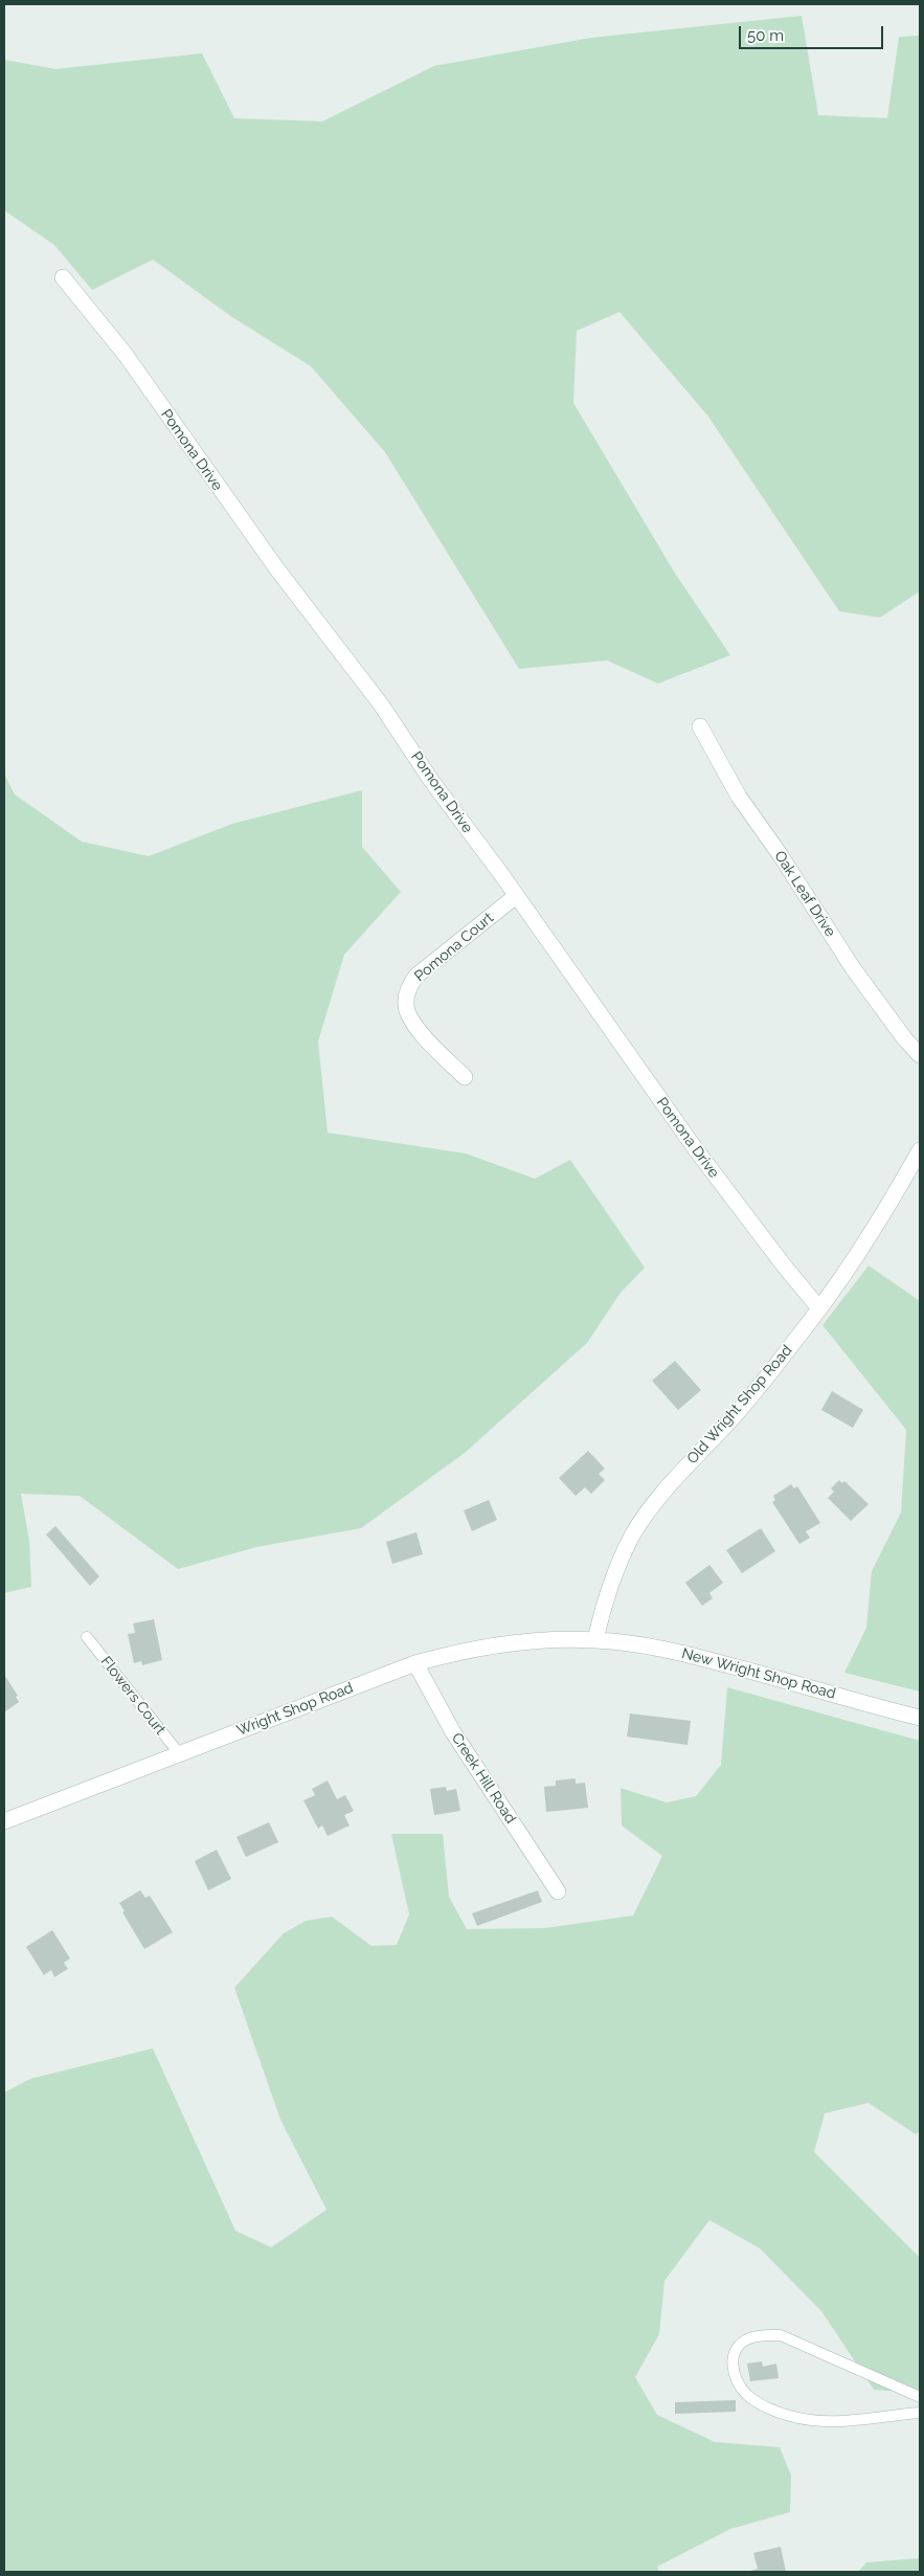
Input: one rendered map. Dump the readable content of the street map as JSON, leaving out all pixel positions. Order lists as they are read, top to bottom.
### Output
{
  "streets": {
    "street": [
      "Pomona Drive",
      "Oak Leaf Drive",
      "Pomona Court",
      "Old Wright Shop Road",
      "New Wright Shop Road",
      "Wright Shop Road",
      "Creek Hill Road"
    ],
    "lane": ["Flowers Court"]
  },
  "crossings": [
    ["Pomona Drive", "Pomona Court"],
    ["Pomona Drive", "Old Wright Shop Road"],
    ["Old Wright Shop Road", "New Wright Shop Road"],
    ["Old Wright Shop Road", "Wright Shop Road"],
    ["New Wright Shop Road", "Wright Shop Road"],
    ["Flowers Court", "Wright Shop Road"],
    ["Wright Shop Road", "Creek Hill Road"]
  ],
  "scale_bar": "50 m"
}
